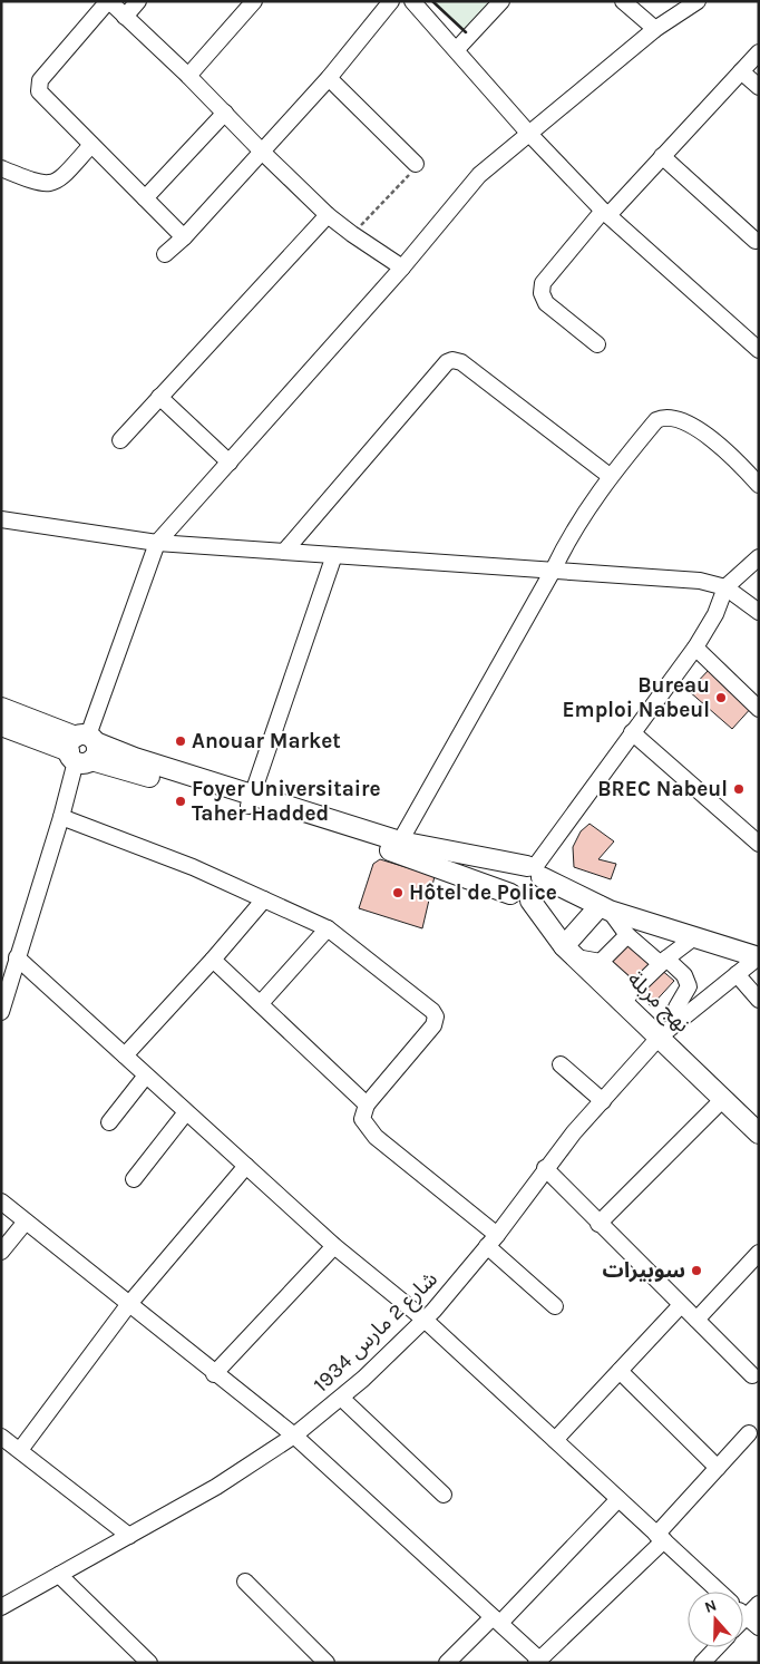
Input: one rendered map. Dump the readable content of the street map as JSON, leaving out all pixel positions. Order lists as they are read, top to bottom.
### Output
{
  "streets": {
    "main road": ["نهج مربلة"],
    "street": ["شارع 2 مارس 1934"]
  },
  "crossings": [
    ["نهج مربلة", "شارع 2 مارس 1934"]
  ],
  "places": [
    "Bureau Emploi Nabeul",
    "Anouar Market",
    "BREC Nabeul",
    "Foyer Universitaire Taher Hadded",
    "Hôtel de Police",
    "سوبيرات"
  ],
  "north": "top"
}
